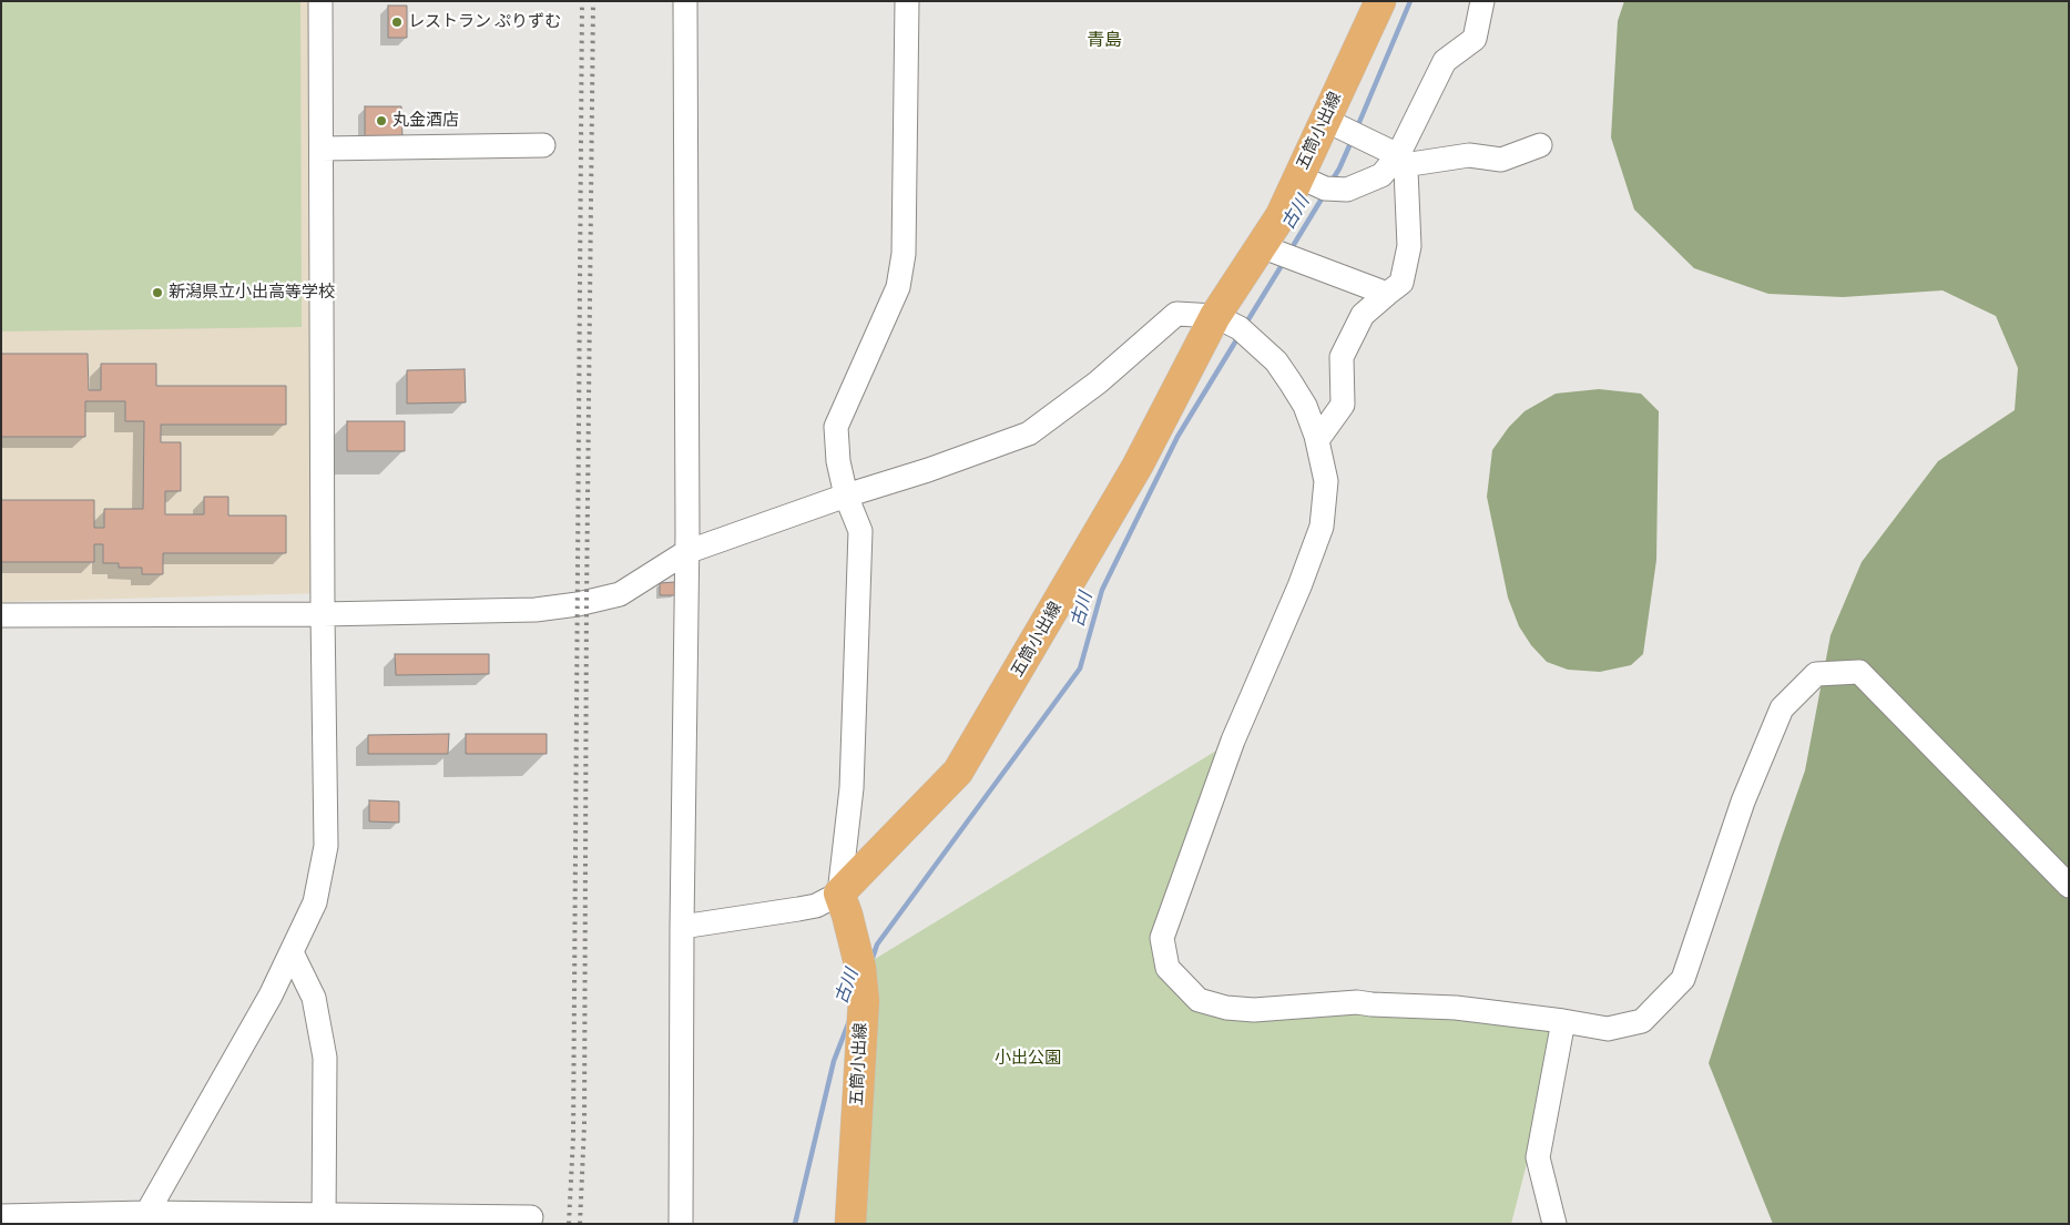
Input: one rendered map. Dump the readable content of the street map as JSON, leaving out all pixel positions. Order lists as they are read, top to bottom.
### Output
{
  "streets": {
    "main road": ["五筒小出線"]
  },
  "districts": ["青島"],
  "water": ["古川"],
  "parks": ["小出公園"],
  "places": ["レストラン ぷりずむ", "丸金酒店", "新潟県立小出高等学校"]
}
